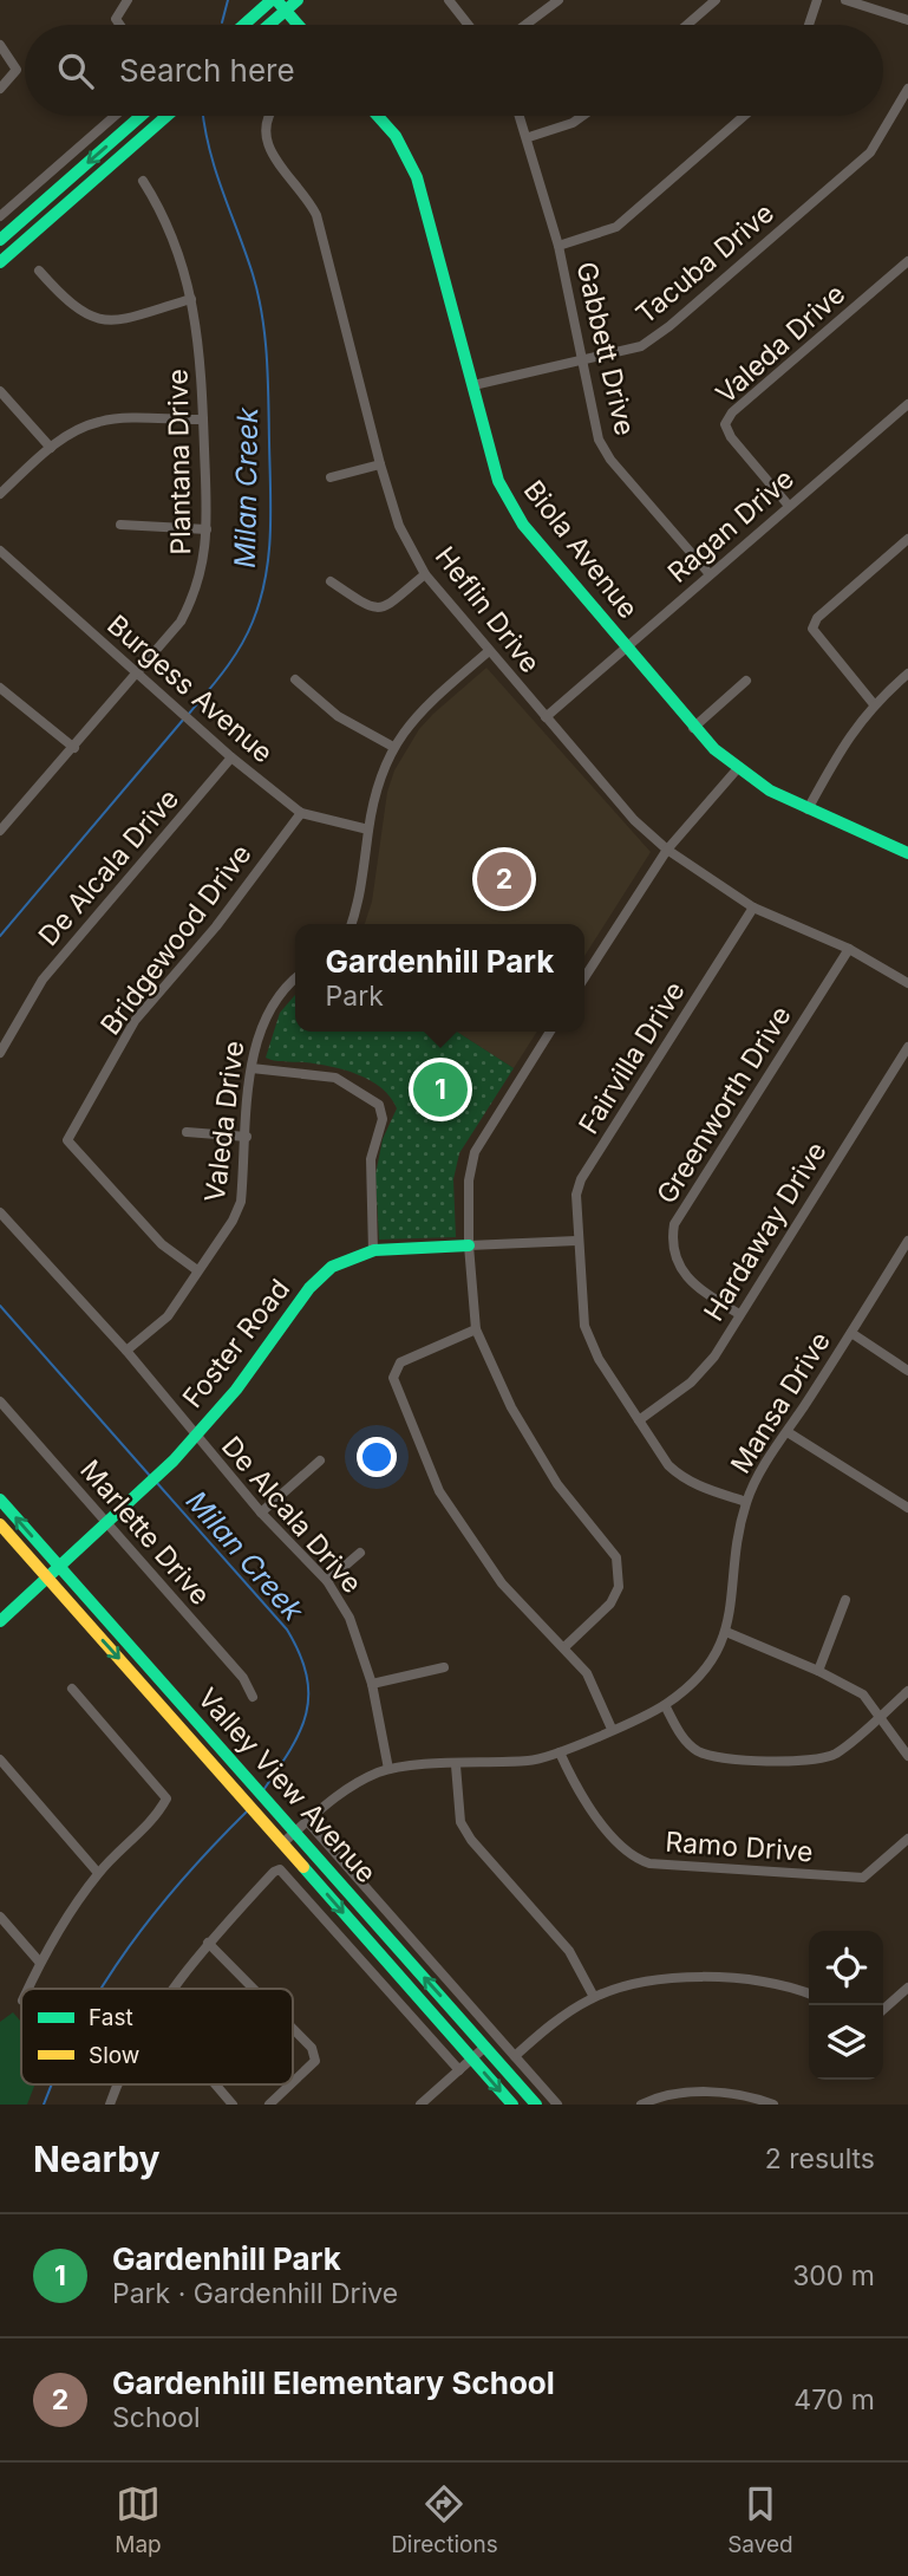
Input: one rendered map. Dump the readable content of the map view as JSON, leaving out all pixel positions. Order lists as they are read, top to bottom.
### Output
{
  "streets": {
    "main road": ["Biola Avenue", "Foster Road", "Valley View Avenue"],
    "street": [
      "Tacuba Drive",
      "Valeda Drive",
      "Gabbett Drive",
      "Plantana Drive",
      "Ragan Drive",
      "Heflin Drive",
      "Burgess Avenue",
      "De Alcala Drive",
      "Bridgewood Drive",
      "Fairvilla Drive",
      "Greenworth Drive",
      "Hardaway Drive",
      "Mansa Drive",
      "Marlette Drive",
      "Ramo Drive"
    ]
  },
  "crossings": [
    ["Tacuba Drive", "Gabbett Drive"],
    ["Tacuba Drive", "Biola Avenue"],
    ["Valeda Drive", "Ragan Drive"],
    ["Valeda Drive", "De Alcala Drive"],
    ["Valeda Drive", "Bridgewood Drive"],
    ["Gabbett Drive", "Ragan Drive"],
    ["Plantana Drive", "Burgess Avenue"],
    ["Ragan Drive", "Biola Avenue"],
    ["Ragan Drive", "Heflin Drive"],
    ["Heflin Drive", "Fairvilla Drive"],
    ["Heflin Drive", "Greenworth Drive"],
    ["Burgess Avenue", "De Alcala Drive"],
    ["Burgess Avenue", "Bridgewood Drive"],
    ["De Alcala Drive", "Foster Road"],
    ["De Alcala Drive", "Mansa Drive"],
    ["Fairvilla Drive", "Hardaway Drive"],
    ["Fairvilla Drive", "Foster Road"],
    ["Fairvilla Drive", "Mansa Drive"],
    ["Greenworth Drive", "Hardaway Drive"],
    ["Foster Road", "Marlette Drive"],
    ["Foster Road", "Valley View Avenue"],
    ["Mansa Drive", "Valley View Avenue"],
    ["Mansa Drive", "Ramo Drive"]
  ],
  "water": ["Milan Creek"],
  "legend": ["Fast", "Slow"],
  "page": {
    "search": "Search here",
    "pins": ["2", "1"],
    "popup": ["Gardenhill Park", "Park"],
    "heading": ["Nearby", "2 results"],
    "list": [
      {
        "mark": "1",
        "name": "Gardenhill Park",
        "note": "Park · Gardenhill Drive",
        "value": "300 m"
      },
      {
        "mark": "2",
        "name": "Gardenhill Elementary School",
        "note": "School",
        "value": "470 m"
      }
    ],
    "nav": ["Map", "Directions", "Saved"]
  }
}
